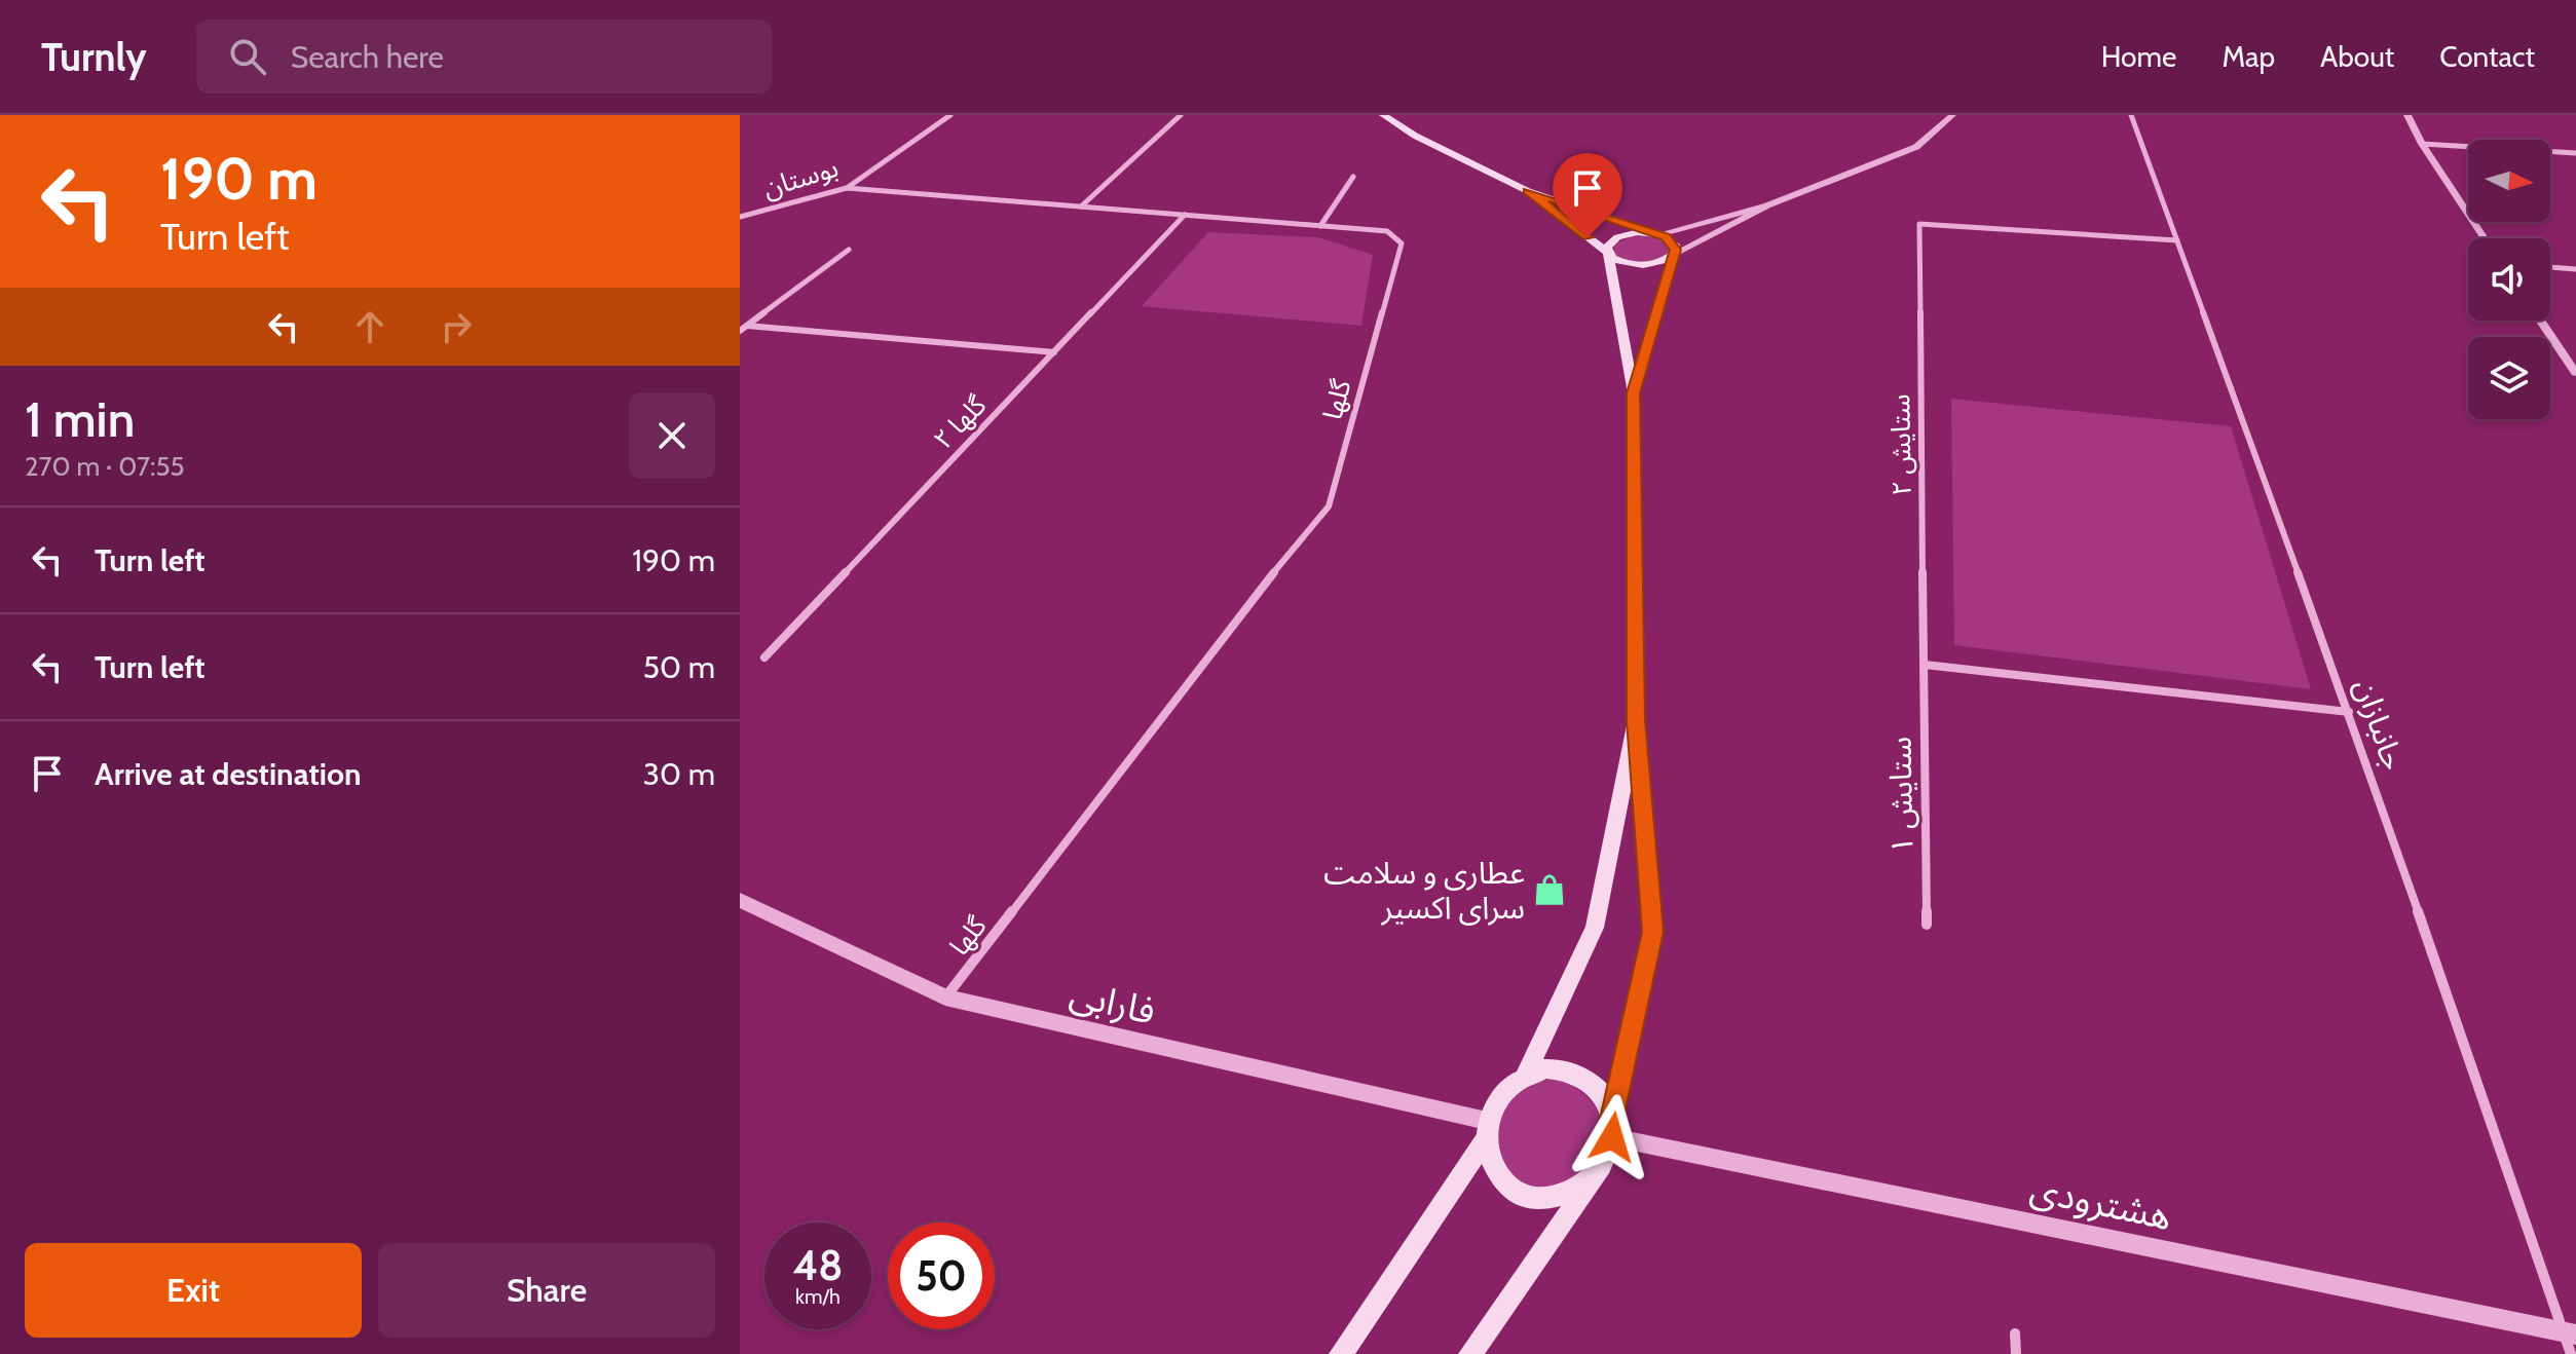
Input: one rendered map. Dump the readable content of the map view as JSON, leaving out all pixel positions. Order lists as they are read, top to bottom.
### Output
{
  "streets": {
    "street": [
      "بوستان",
      "گلها",
      "گلها ۲",
      "ستایش ۲",
      "جانبازان",
      "ستایش ۱",
      "فارابی",
      "هشترودی"
    ]
  },
  "crossings": [
    ["بوستان", "گلها"],
    ["گلها", "گلها ۲"],
    ["گلها", "فارابی"],
    ["ستایش ۲", "جانبازان"],
    ["ستایش ۲", "ستایش ۱"],
    ["جانبازان", "هشترودی"],
    ["فارابی", "هشترودی"]
  ],
  "places": {
    "shop": ["عطاری و سلامت سرای اکسیر"]
  },
  "north": "right",
  "page": {
    "header": "Turnly",
    "search": "Search here",
    "nav": [
      "Home",
      "Map",
      "About",
      "Contact"
    ],
    "turn": ["190 m", "Turn left"],
    "heading": ["1 min", "270 m · 07:55"],
    "list": [
      {
        "name": "Turn left",
        "value": "190 m"
      },
      {
        "name": "Turn left",
        "value": "50 m"
      },
      {
        "name": "Arrive at destination",
        "value": "30 m"
      }
    ],
    "speed": "48 km/h",
    "limit": "50",
    "buttons": ["Exit", "Share"]
  }
}
